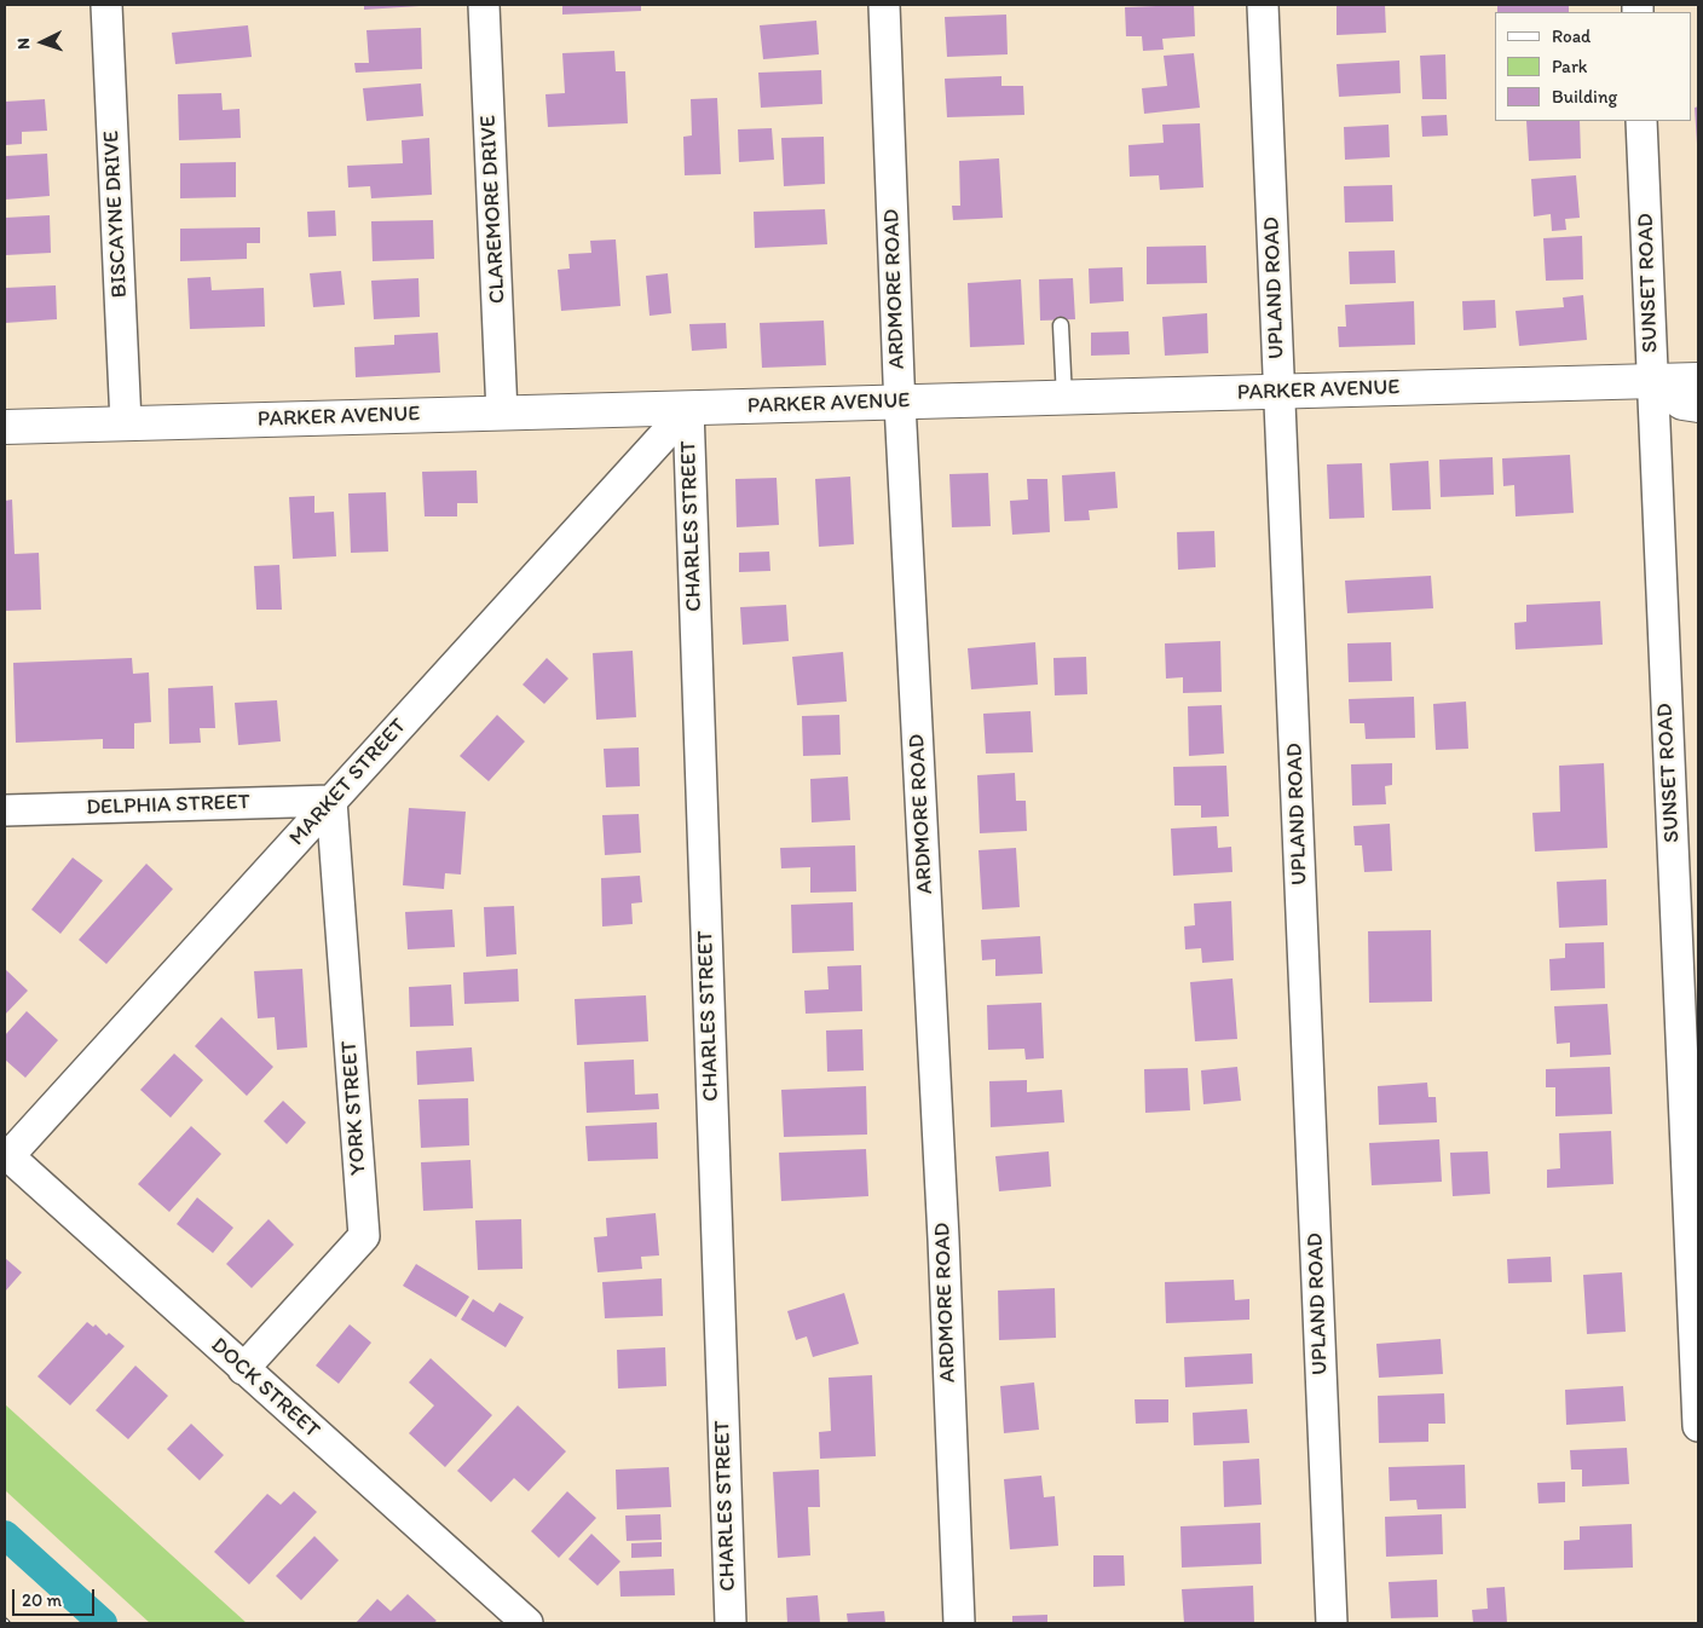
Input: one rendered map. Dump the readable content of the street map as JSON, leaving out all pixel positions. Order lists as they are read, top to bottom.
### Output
{
  "streets": {
    "street": [
      "CLAREMORE DRIVE",
      "BISCAYNE DRIVE",
      "SUNSET ROAD",
      "UPLAND ROAD",
      "ARDMORE ROAD",
      "PARKER AVENUE",
      "CHARLES STREET",
      "MARKET STREET",
      "DELPHIA STREET",
      "YORK STREET",
      "DOCK STREET"
    ]
  },
  "crossings": [
    ["CLAREMORE DRIVE", "PARKER AVENUE"],
    ["BISCAYNE DRIVE", "PARKER AVENUE"],
    ["SUNSET ROAD", "PARKER AVENUE"],
    ["UPLAND ROAD", "PARKER AVENUE"],
    ["ARDMORE ROAD", "PARKER AVENUE"],
    ["PARKER AVENUE", "CHARLES STREET"],
    ["PARKER AVENUE", "MARKET STREET"],
    ["CHARLES STREET", "MARKET STREET"],
    ["MARKET STREET", "DELPHIA STREET"],
    ["MARKET STREET", "YORK STREET"],
    ["MARKET STREET", "DOCK STREET"],
    ["DELPHIA STREET", "YORK STREET"],
    ["YORK STREET", "DOCK STREET"]
  ],
  "legend": ["Road", "Park", "Building"],
  "scale_bar": "20 m",
  "north": "left"
}
